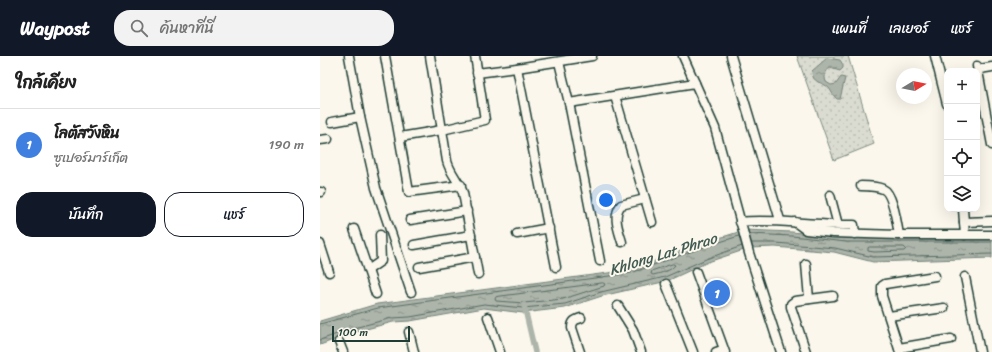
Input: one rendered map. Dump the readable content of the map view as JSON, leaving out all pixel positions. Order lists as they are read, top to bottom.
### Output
{
  "water": ["Khlong Lat Phrao"],
  "scale_bar": "100 m",
  "north": "right",
  "page": {
    "header": "Waypost",
    "search": "ค้นหาที่นี่",
    "nav": ["แผนที่", "เลเยอร์", "แชร์"],
    "heading": "ใกล้เคียง",
    "map_buttons": ["+", "−"],
    "list": [
      {
        "mark": "1",
        "name": "โลตัสวังหิน",
        "note": "ซูเปอร์มาร์เก็ต",
        "value": "190 m"
      }
    ],
    "buttons": ["บันทึก", "แชร์"],
    "pins": "1",
    "scale": "100 m"
  }
}
